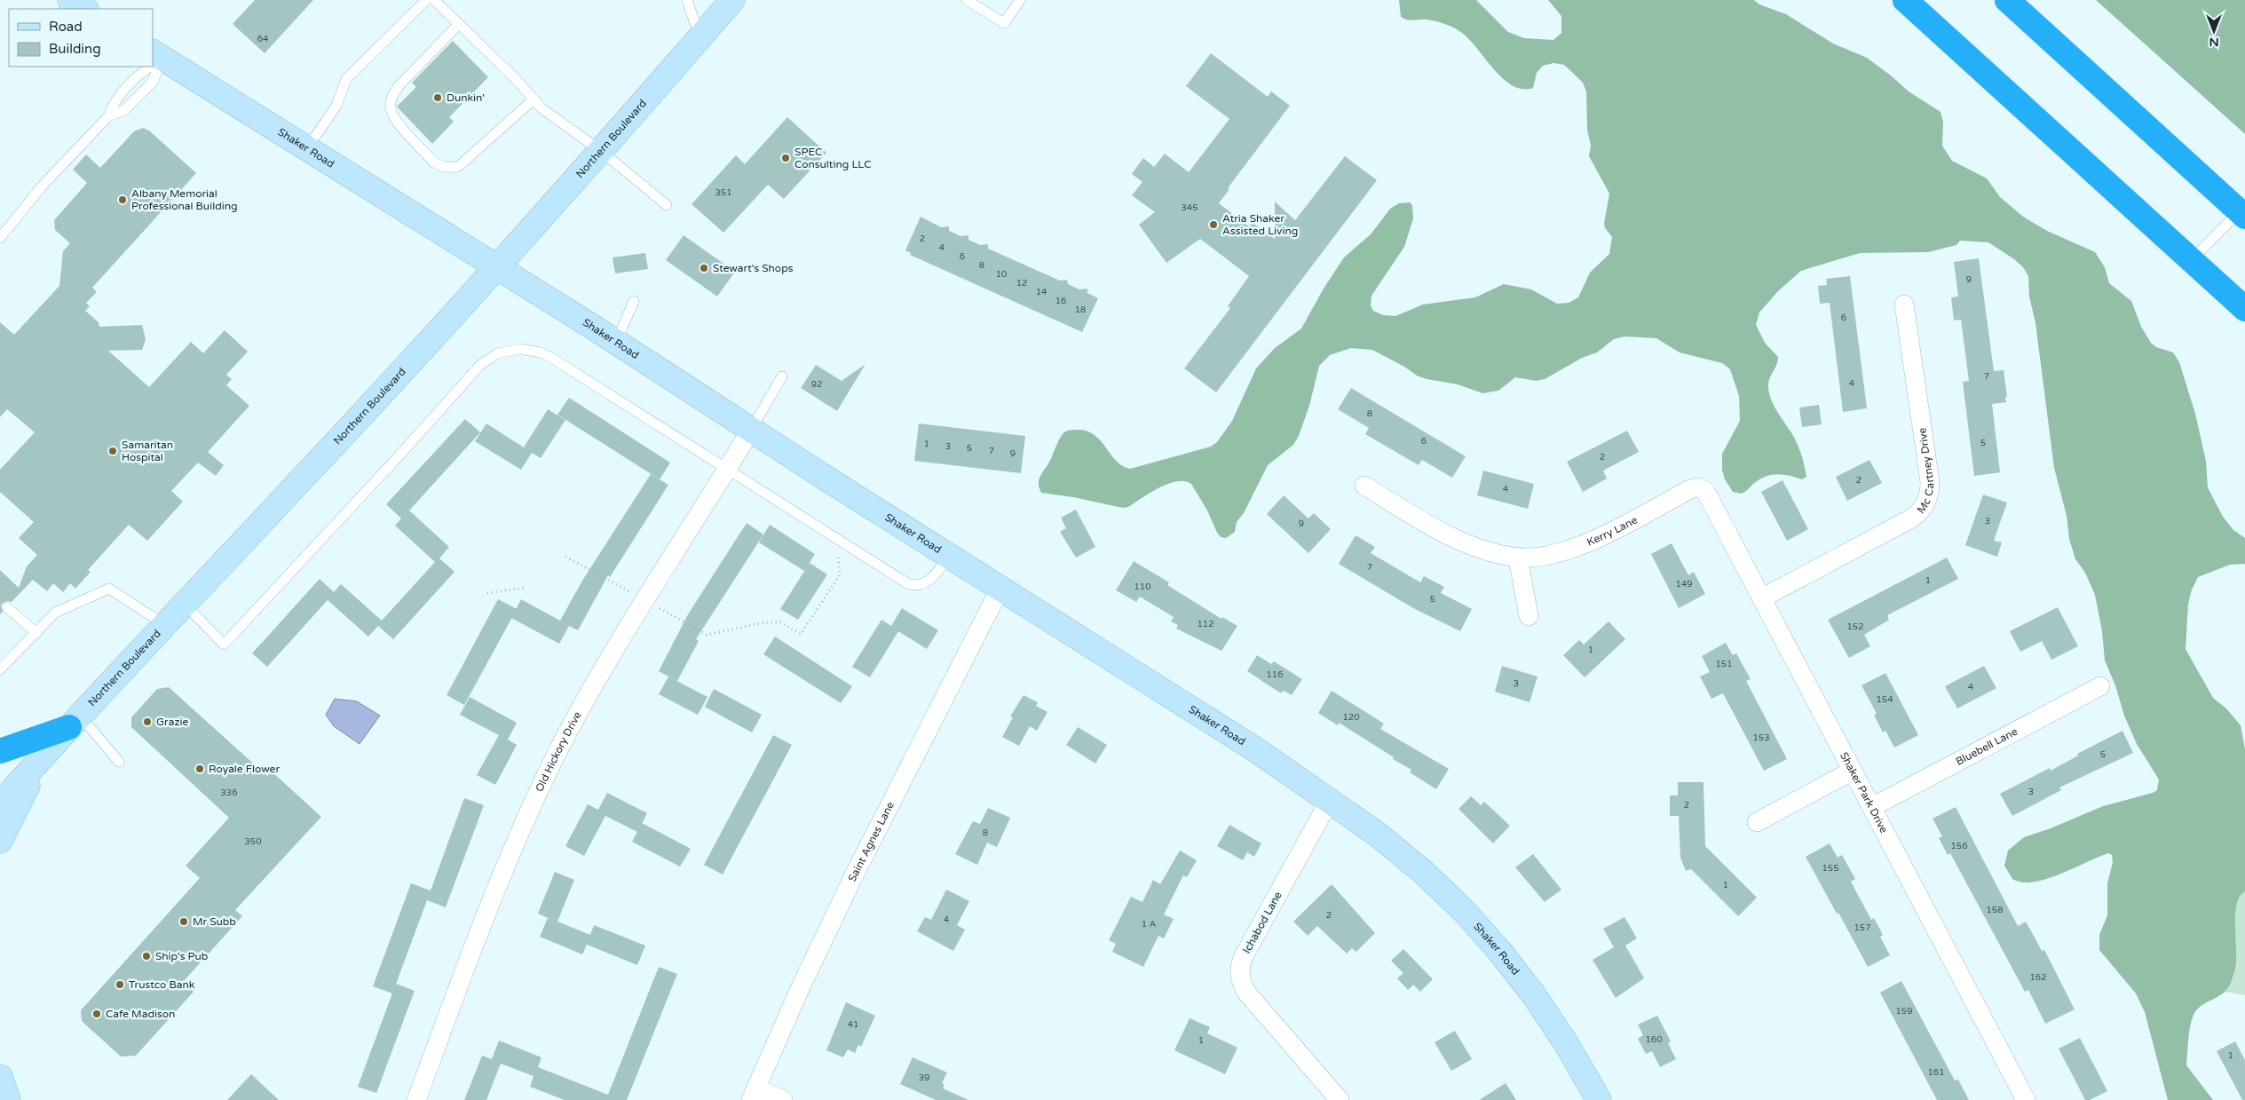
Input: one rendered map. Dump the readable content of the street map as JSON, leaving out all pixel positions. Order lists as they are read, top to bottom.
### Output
{
  "streets": {
    "main road": ["Northern Boulevard", "Shaker Road"],
    "street": [
      "Mc Cartney Drive",
      "Kerry Lane",
      "Bluebell Lane",
      "Old Hickory Drive",
      "Shaker Park Drive",
      "Saint Agnes Lane",
      "Ichabod Lane"
    ]
  },
  "crossings": [
    ["Northern Boulevard", "Shaker Road"],
    ["Shaker Road", "Old Hickory Drive"],
    ["Shaker Road", "Saint Agnes Lane"],
    ["Shaker Road", "Ichabod Lane"],
    ["Mc Cartney Drive", "Shaker Park Drive"],
    ["Kerry Lane", "Shaker Park Drive"],
    ["Bluebell Lane", "Shaker Park Drive"]
  ],
  "places": [
    "Dunkin'",
    "SPEC Consulting LLC",
    "Albany Memorial Professional Building",
    "Atria Shaker Assisted Living",
    "Stewart's Shops",
    "Samaritan Hospital",
    "Grazie",
    "Royale Flower",
    "Mr Subb",
    "Ship's Pub",
    "Trustco Bank",
    "Cafe Madison"
  ],
  "house_numbers": [
    "64",
    "351",
    "345",
    "2",
    "4",
    "6",
    "8",
    "10",
    "9",
    "12",
    "14",
    "16",
    "18",
    "6",
    "7",
    "4",
    "92",
    "8",
    "6",
    "5",
    "1",
    "3",
    "5",
    "7",
    "9",
    "2",
    "2",
    "4",
    "3",
    "9",
    "7",
    "1",
    "149",
    "110",
    "5",
    "112",
    "152",
    "1",
    "151",
    "116",
    "3",
    "4",
    "154",
    "120",
    "153",
    "5",
    "3",
    "336",
    "2",
    "8",
    "350",
    "156",
    "155",
    "1",
    "158",
    "2",
    "4",
    "1 A",
    "157",
    "162",
    "159",
    "41",
    "160",
    "1",
    "1",
    "161",
    "39"
  ],
  "legend": ["Road", "Building"],
  "north": "bottom"
}
